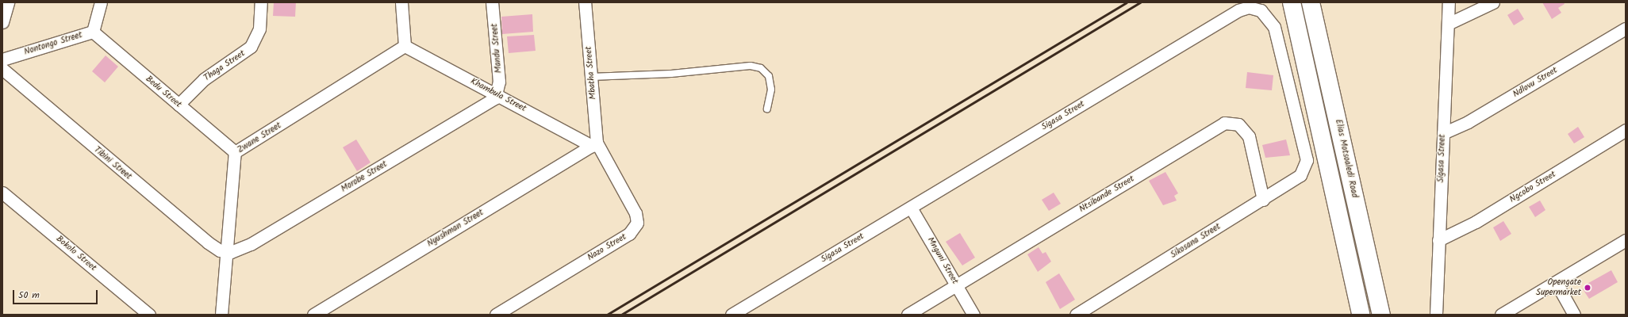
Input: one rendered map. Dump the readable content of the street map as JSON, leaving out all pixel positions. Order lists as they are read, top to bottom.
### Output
{
  "streets": {
    "main road": ["Elias Motsoaledi Road"],
    "street": [
      "Nontongo Street",
      "Mandu Street",
      "Thaga Street",
      "Mbatha Street",
      "Ndlovu Street",
      "Bedu Street",
      "Khambula Street",
      "Sigasa Street",
      "Zwane Street",
      "Tibini Street",
      "Morobe Street",
      "Ngcobo Street",
      "Ntsibande Street",
      "Nyushman Street",
      "Sikosana Street",
      "Nazo Street",
      "Bokolo Street",
      "Mnguni Street"
    ]
  },
  "crossings": [
    ["Nontongo Street", "Bedu Street"],
    ["Mandu Street", "Khambula Street"],
    ["Mandu Street", "Morobe Street"],
    ["Thaga Street", "Bedu Street"],
    ["Mbatha Street", "Khambula Street"],
    ["Mbatha Street", "Nyushman Street"],
    ["Mbatha Street", "Nazo Street"],
    ["Ndlovu Street", "Sigasa Street"],
    ["Bedu Street", "Zwane Street"],
    ["Khambula Street", "Zwane Street"],
    ["Khambula Street", "Morobe Street"],
    ["Khambula Street", "Nyushman Street"],
    ["Khambula Street", "Nazo Street"],
    ["Sigasa Street", "Ngcobo Street"],
    ["Sigasa Street", "Sikosana Street"],
    ["Sigasa Street", "Mnguni Street"],
    ["Zwane Street", "Tibini Street"],
    ["Zwane Street", "Morobe Street"],
    ["Tibini Street", "Morobe Street"],
    ["Ntsibande Street", "Sikosana Street"],
    ["Ntsibande Street", "Mnguni Street"],
    ["Nyushman Street", "Nazo Street"]
  ],
  "places": ["Opengate Supermarket"],
  "scale_bar": "50 m"
}
